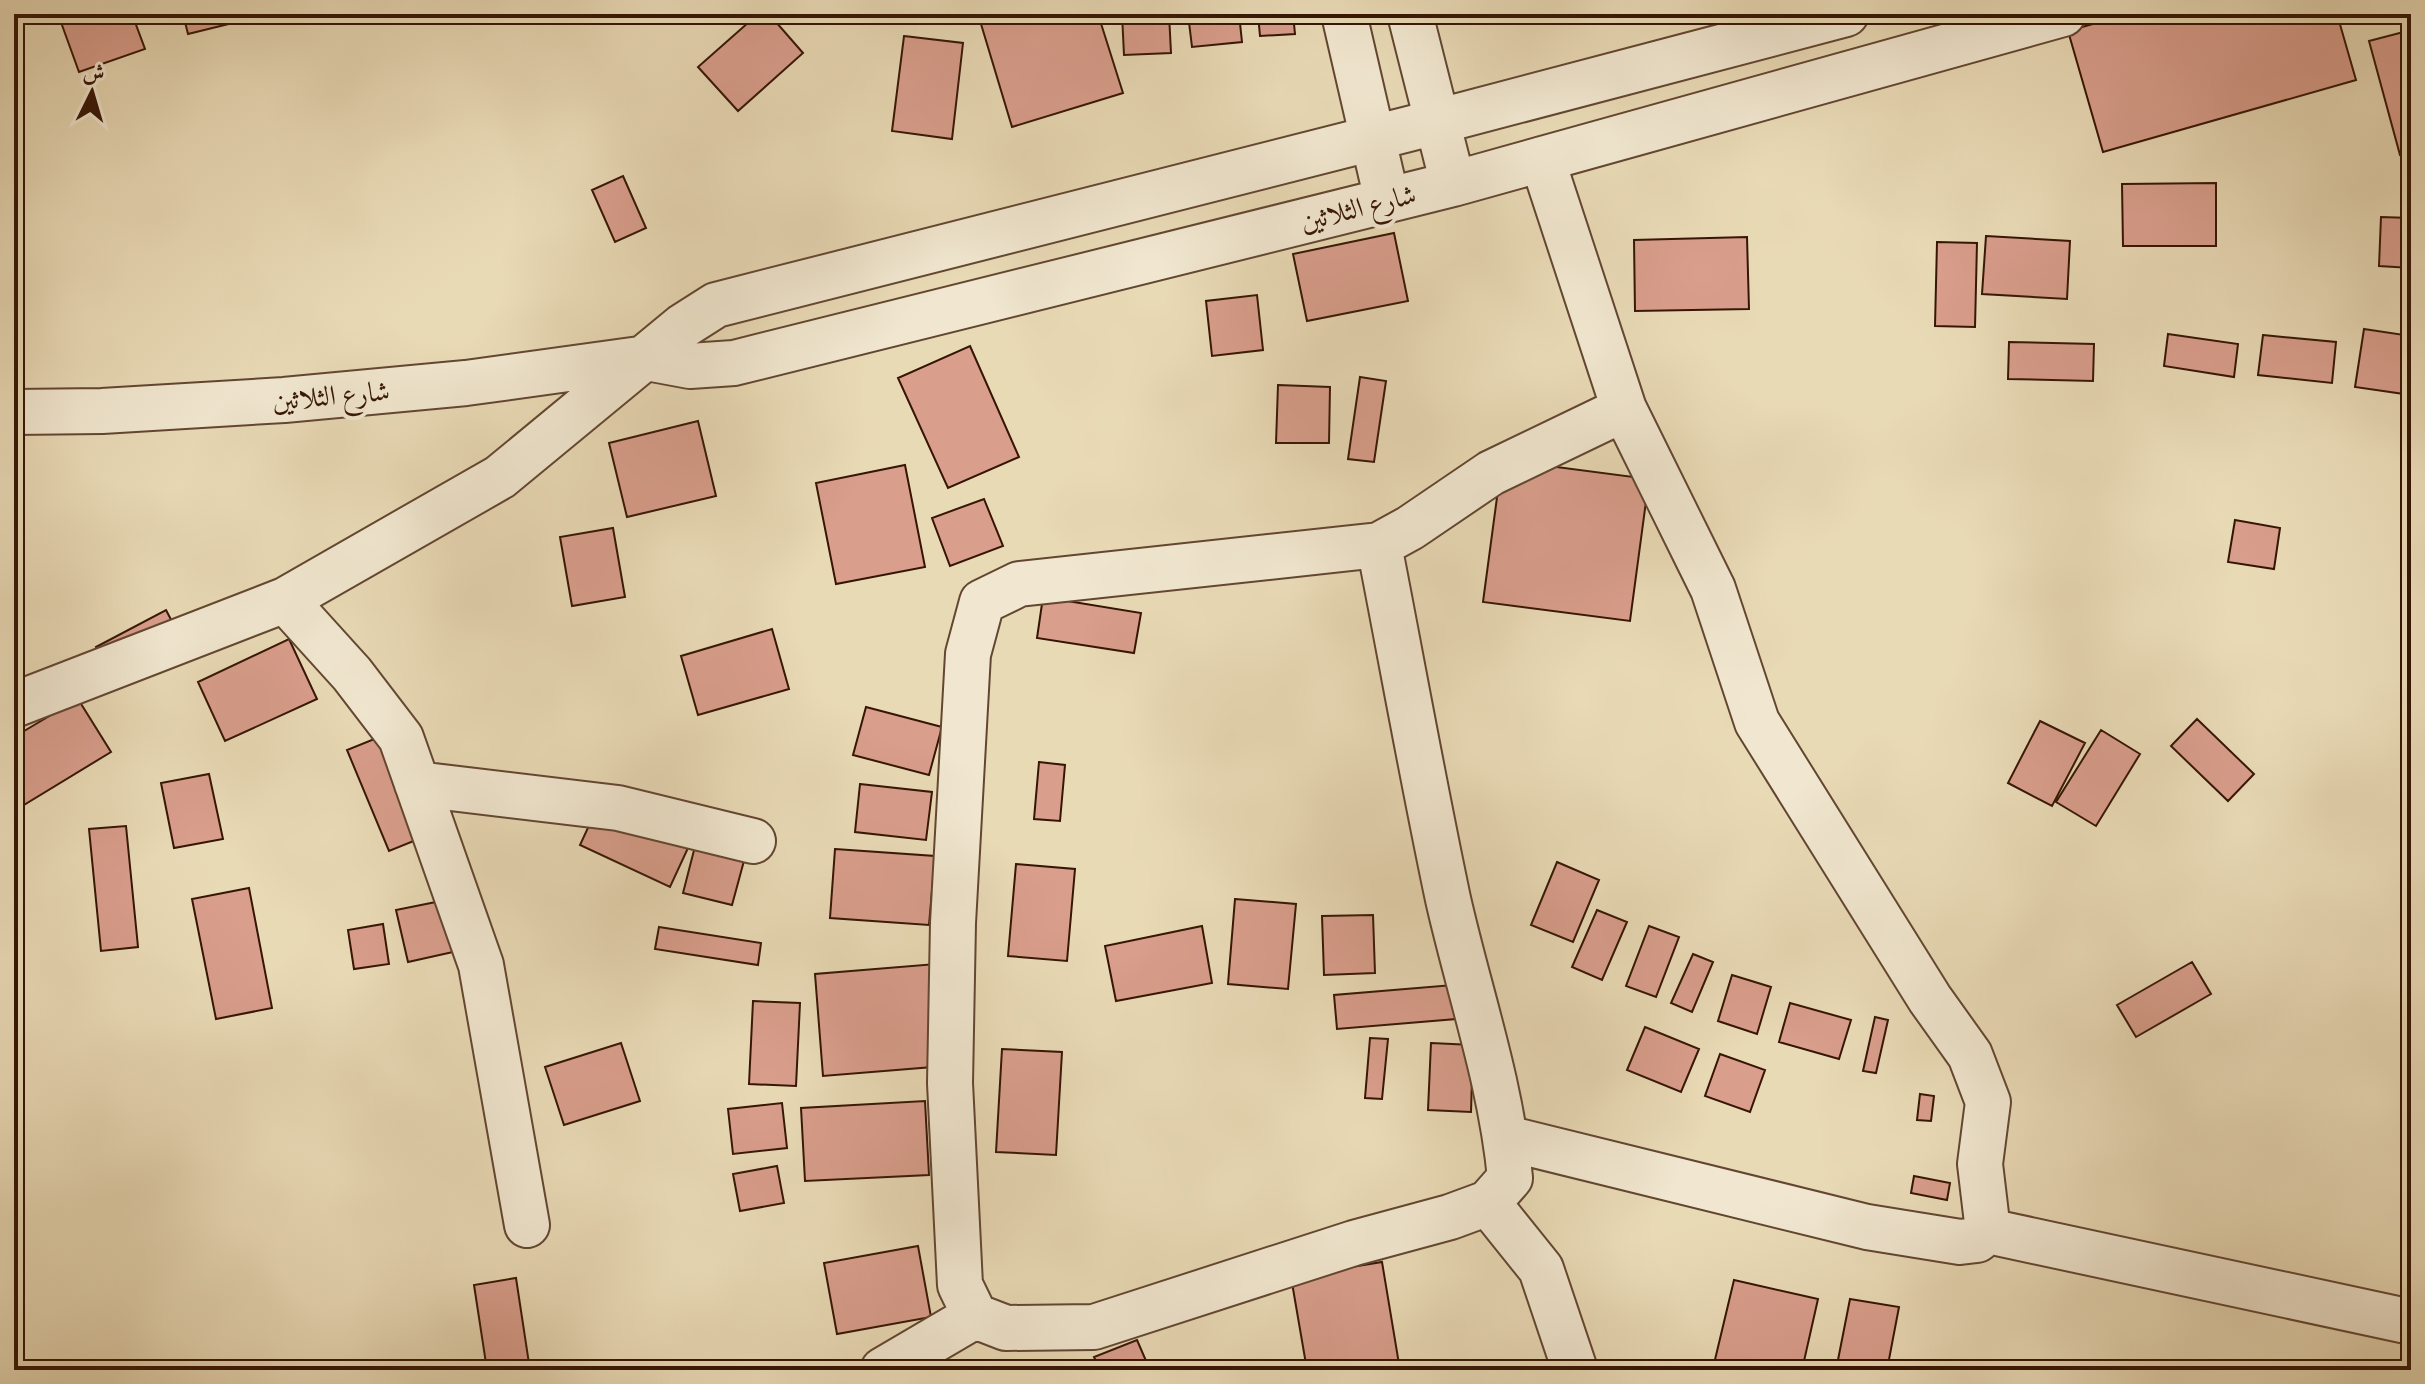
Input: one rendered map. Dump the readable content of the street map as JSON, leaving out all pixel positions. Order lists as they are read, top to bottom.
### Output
{
  "streets": {
    "street": ["شارع الثلاثين"]
  },
  "north": "top"
}
